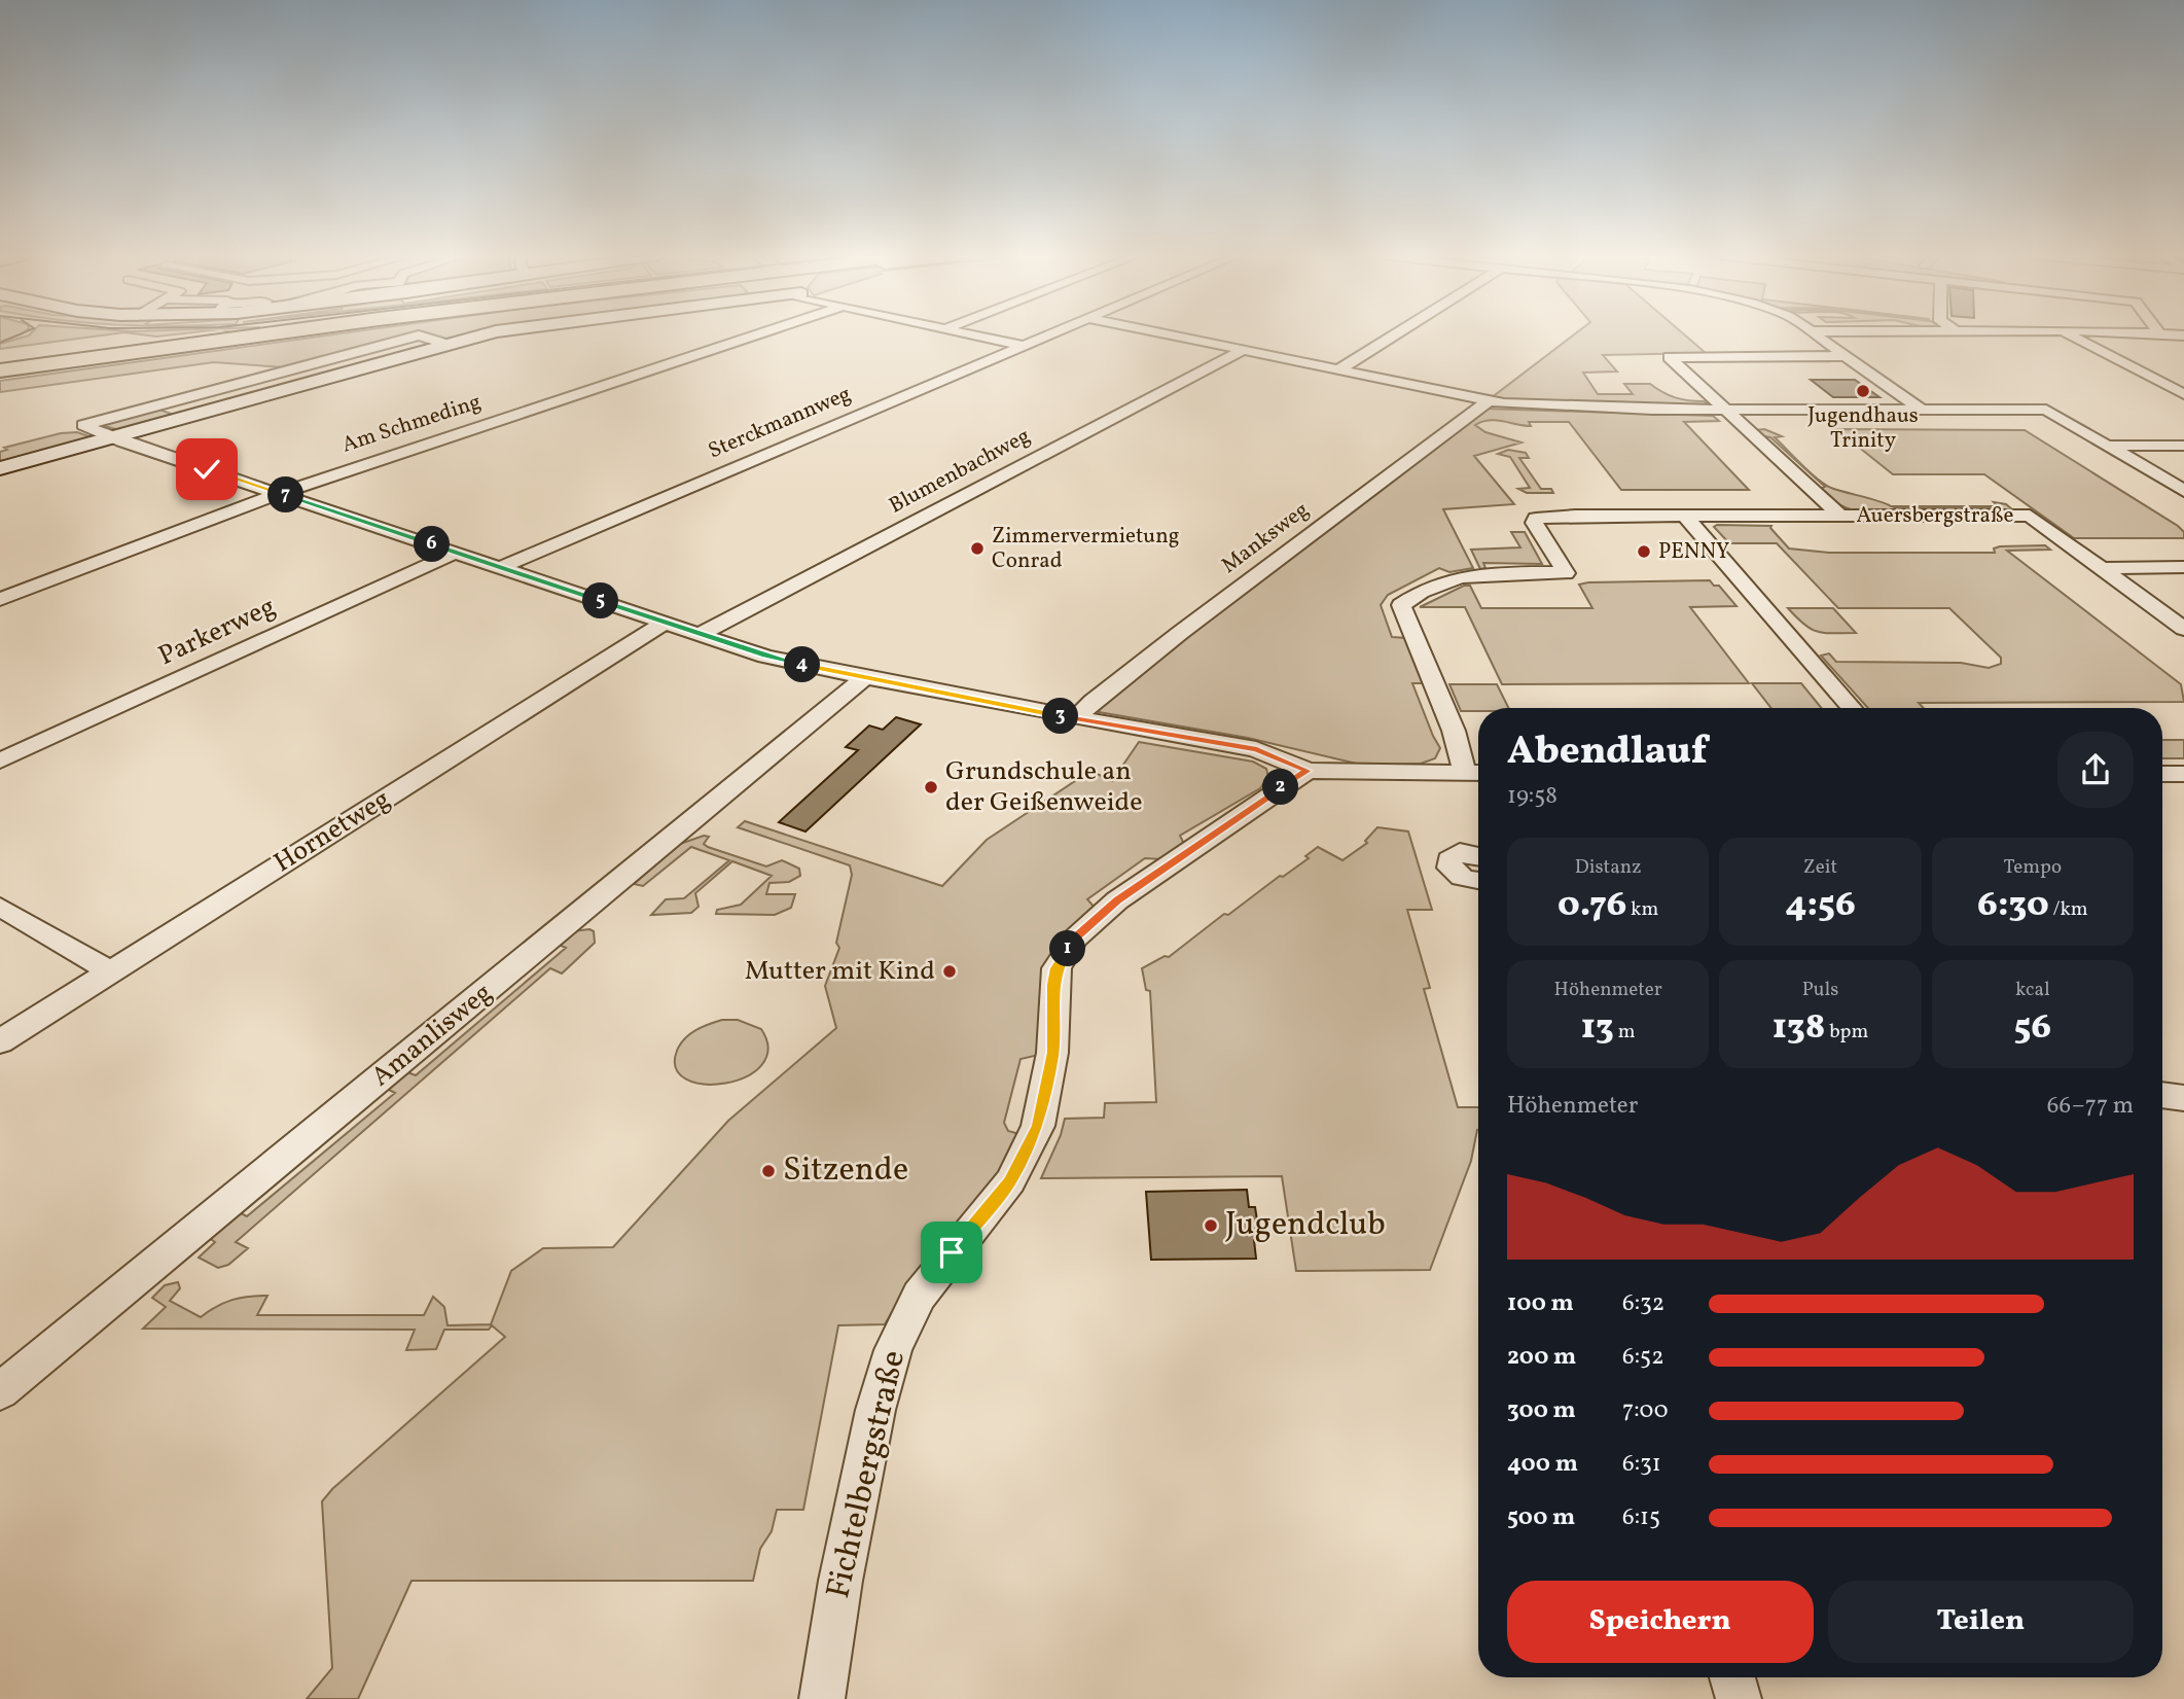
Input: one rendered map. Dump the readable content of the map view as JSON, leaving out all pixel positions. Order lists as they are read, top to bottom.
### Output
{
  "streets": {
    "street": [
      "Sterckmannweg",
      "Am Schmeding",
      "Blumenbachweg",
      "Auersbergstraße",
      "Manksweg",
      "Parkerweg",
      "Hornetweg",
      "Amanlisweg",
      "Fichtelbergstraße"
    ]
  },
  "places": [
    "Jugendhaus Trinity",
    "Zimmervermietung Conrad",
    "PENNY",
    "Grundschule an der Geißenweide",
    "Mutter mit Kind",
    "Sitzende",
    "Jugendclub"
  ],
  "page": {
    "pins": [
      "7",
      "6",
      "5",
      "4",
      "3",
      "2",
      "1"
    ],
    "heading": ["Abendlauf", "19:58"],
    "stats": [
      ["Distanz", "0.76 km"],
      ["Zeit", "4:56"],
      ["Tempo", "6:30 /km"],
      ["Höhenmeter", "13 m"],
      ["Puls", "138 bpm"],
      ["kcal", "56"]
    ],
    "chart": ["Höhenmeter", "66–77 m"],
    "list": [
      {
        "name": "100 m",
        "note": "6:32"
      },
      {
        "name": "200 m",
        "note": "6:52"
      },
      {
        "name": "300 m",
        "note": "7:00"
      },
      {
        "name": "400 m",
        "note": "6:31"
      },
      {
        "name": "500 m",
        "note": "6:15"
      }
    ],
    "buttons": ["Speichern", "Teilen"]
  }
}
